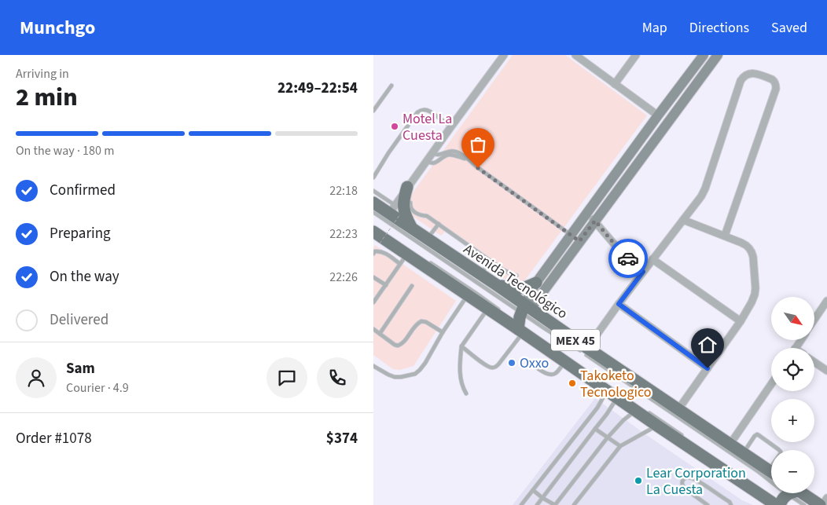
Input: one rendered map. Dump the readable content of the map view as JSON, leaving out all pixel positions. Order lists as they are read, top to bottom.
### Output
{
  "streets": {
    "main road": ["Avenida Tecnológico", "MEX 45"]
  },
  "places": [
    "Motel La Cuesta",
    "Oxxo",
    "Takoketo Tecnologico",
    "Lear Corporation La Cuesta"
  ],
  "north": "bottom right",
  "page": {
    "header": "Munchgo",
    "nav": ["Map", "Directions", "Saved"],
    "heading": ["2 min", "Arriving in", "22:49–22:54"],
    "panel": [
      "Sam",
      "Courier · 4.9",
      "Order #1078",
      "$374"
    ],
    "bar": "On the way · 180 m",
    "list": [
      ["Confirmed", "22:18"],
      ["Preparing", "22:23"],
      ["On the way", "22:26"],
      "Delivered"
    ],
    "map_buttons": ["+", "−"]
  }
}
